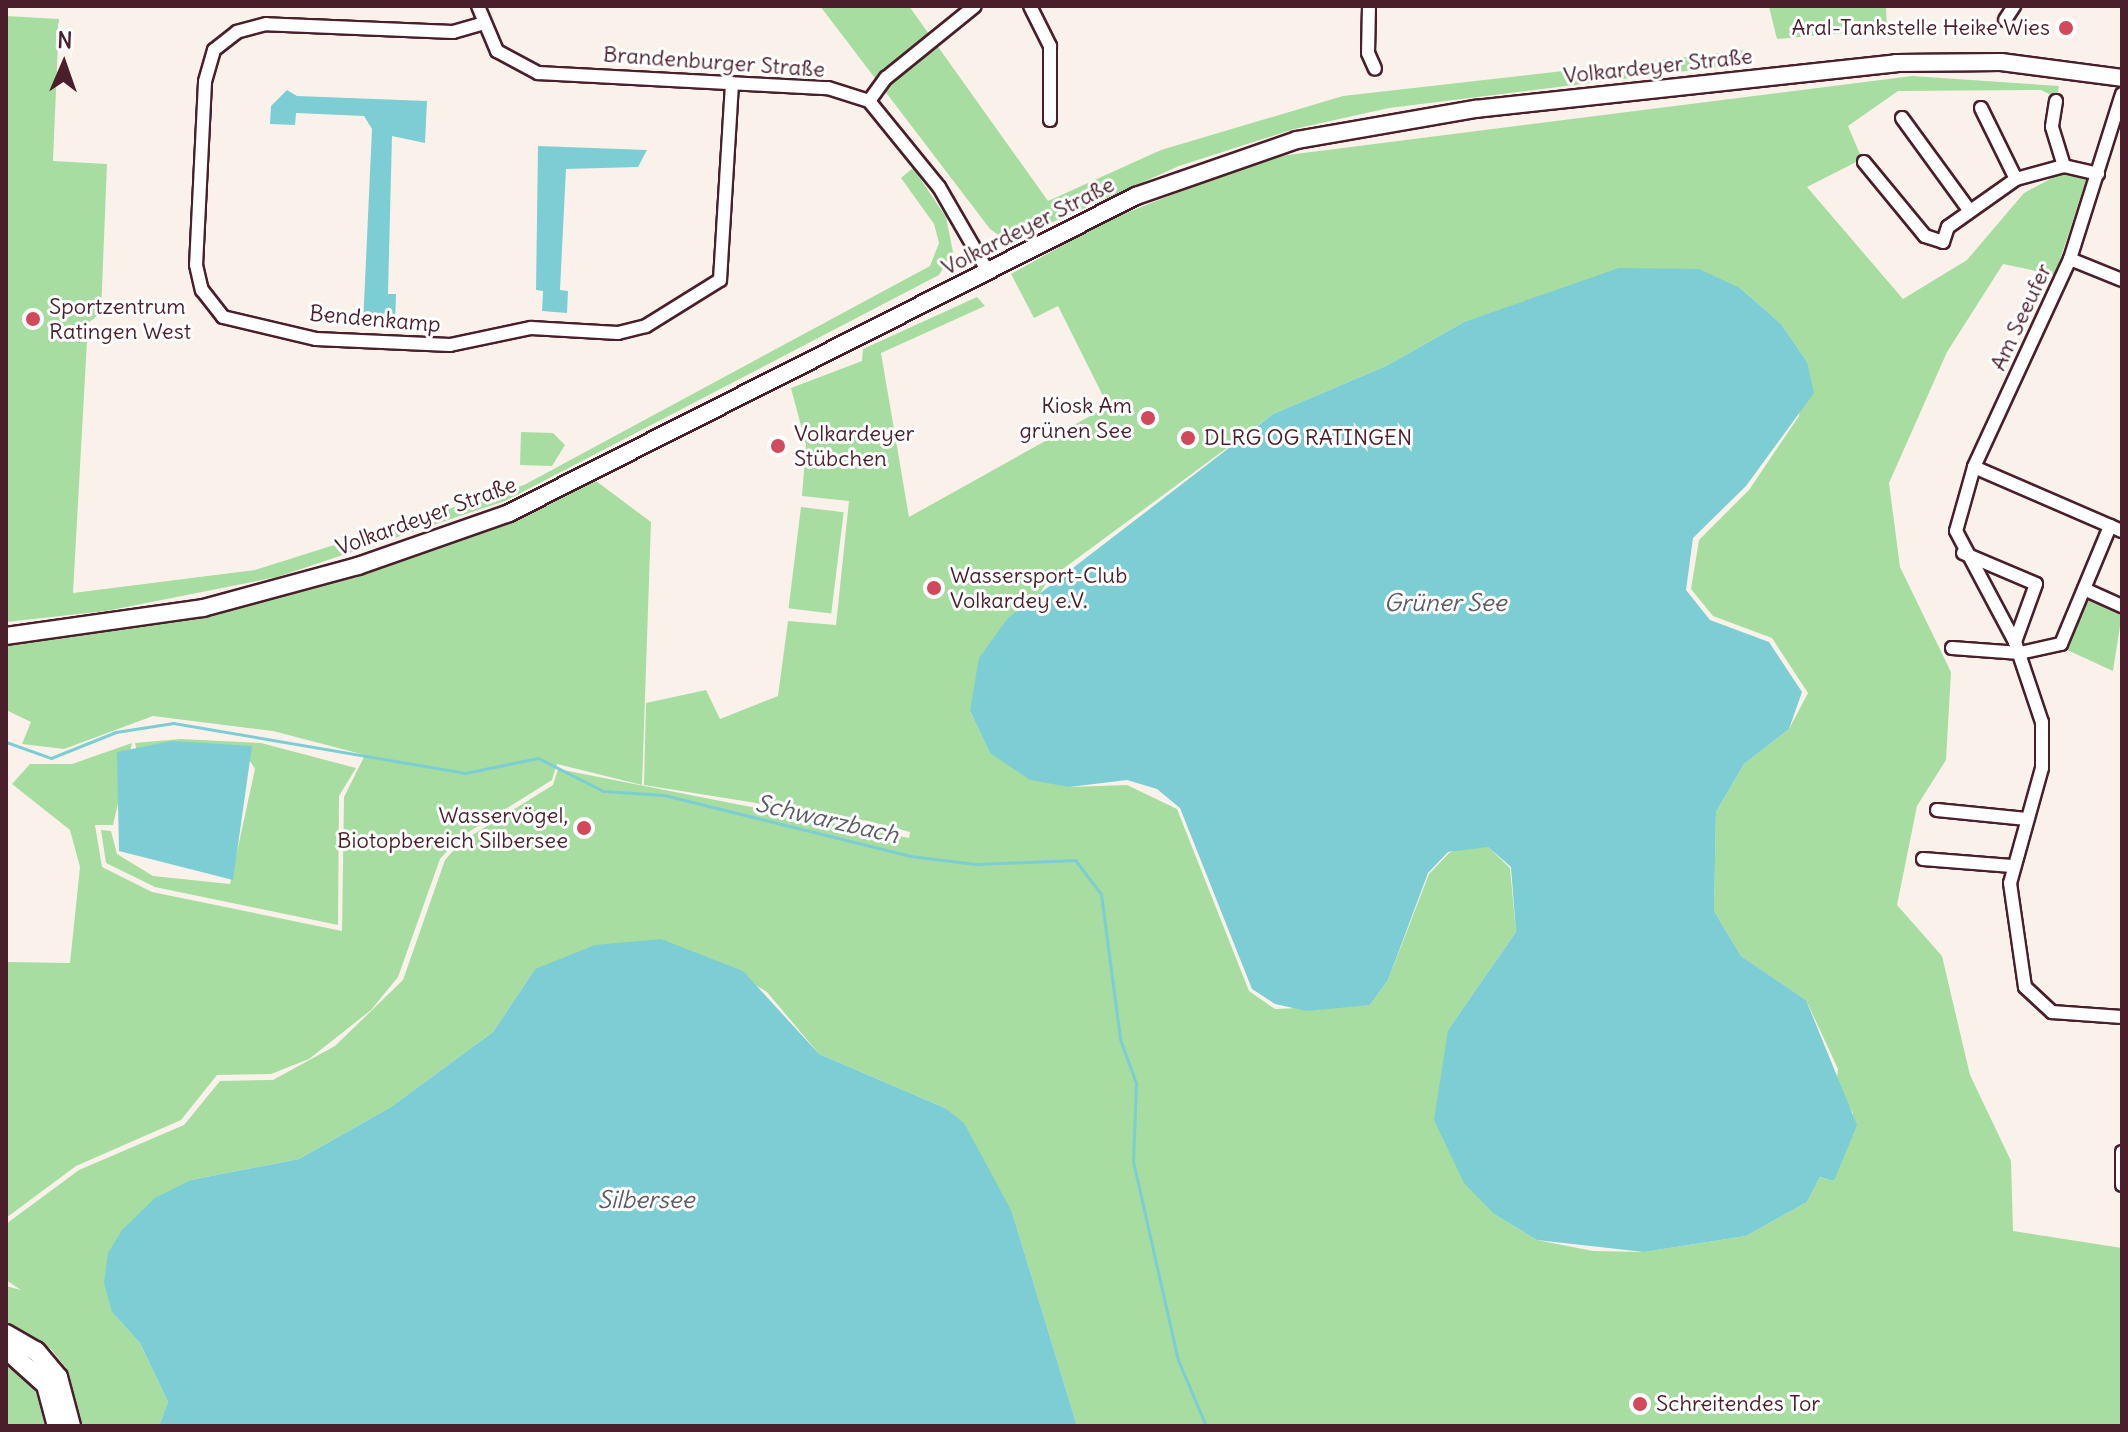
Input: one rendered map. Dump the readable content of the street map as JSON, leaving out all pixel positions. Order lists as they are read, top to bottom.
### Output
{
  "streets": {
    "main road": ["Volkardeyer Straße"],
    "street": ["Brandenburger Straße", "Am Seeufer", "Bendenkamp"]
  },
  "crossings": [
    ["Brandenburger Straße", "Bendenkamp"]
  ],
  "water": ["Grüner See", "Schwarzbach", "Silbersee"],
  "places": [
    "Aral-Tankstelle Heike Wies",
    "Sportzentrum Ratingen West",
    "Kiosk Am grünen See",
    "DLRG OG RATINGEN",
    "Volkardeyer Stübchen",
    "Wassersport-Club Volkardey e.V.",
    "Wasservögel, Biotopbereich Silbersee",
    "Schreitendes Tor"
  ],
  "north": "top"
}
